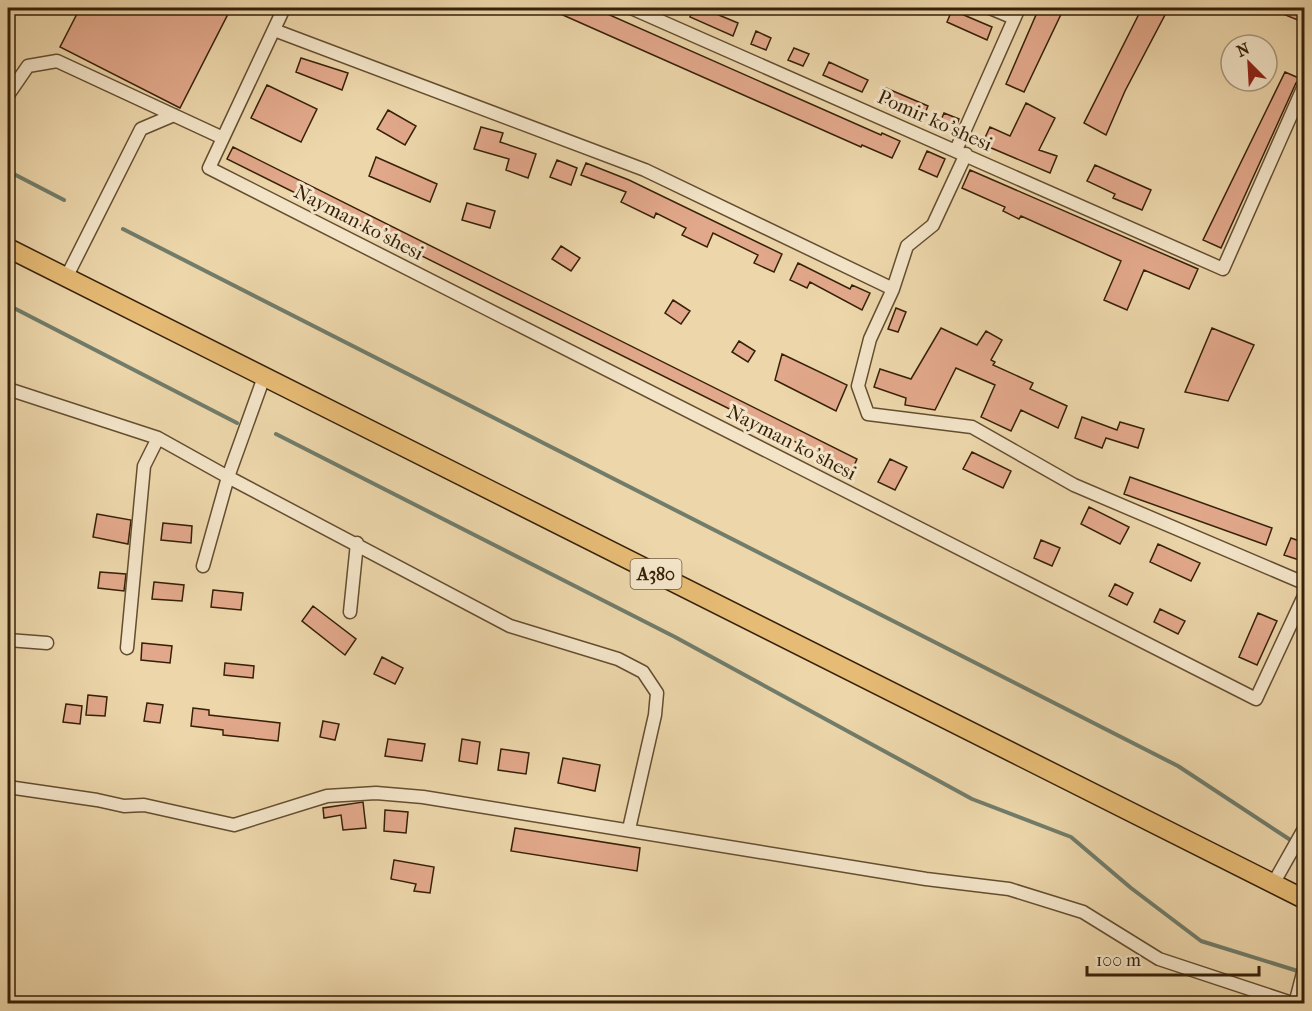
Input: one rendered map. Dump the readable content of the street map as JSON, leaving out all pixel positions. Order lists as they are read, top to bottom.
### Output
{
  "streets": {
    "highway": ["A380"],
    "street": ["Pomir ko'shesi", "Nayman ko'shesi"]
  },
  "scale_bar": "100 m",
  "north": "top left"
}
